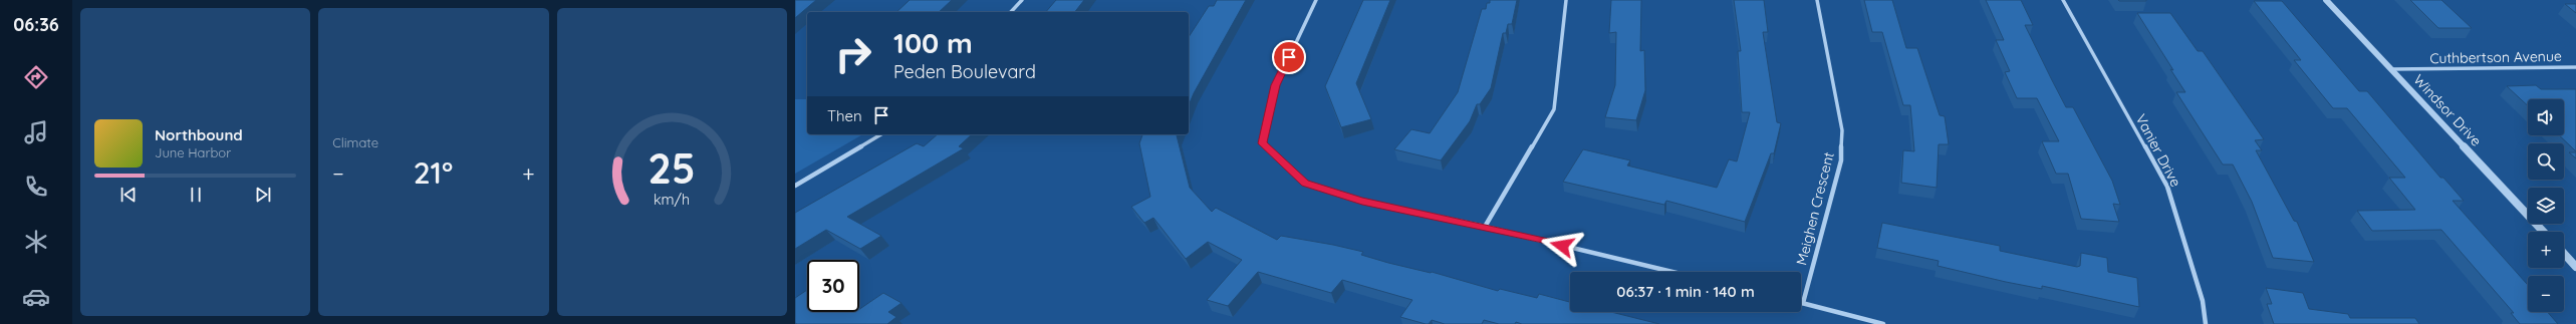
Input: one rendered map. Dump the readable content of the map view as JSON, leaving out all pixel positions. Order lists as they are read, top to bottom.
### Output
{
  "streets": {
    "street": [
      "Cuthbertson Avenue",
      "Windsor Drive",
      "Vanier Drive",
      "Meighen Crescent"
    ]
  },
  "crossings": [
    ["Cuthbertson Avenue", "Windsor Drive"]
  ],
  "page": {
    "tabs": "06:36",
    "tile": "Climate",
    "turn": ["100 m", "Peden Boulevard"],
    "then": "Then",
    "map_buttons": ["+", "−"],
    "song": ["Northbound", "June Harbor"],
    "heat": ["−", "21°", "+"],
    "limit": "30",
    "trip": "06:37 · 1 min · 140 m",
    "gauge": ["25", "km/h"]
  }
}
